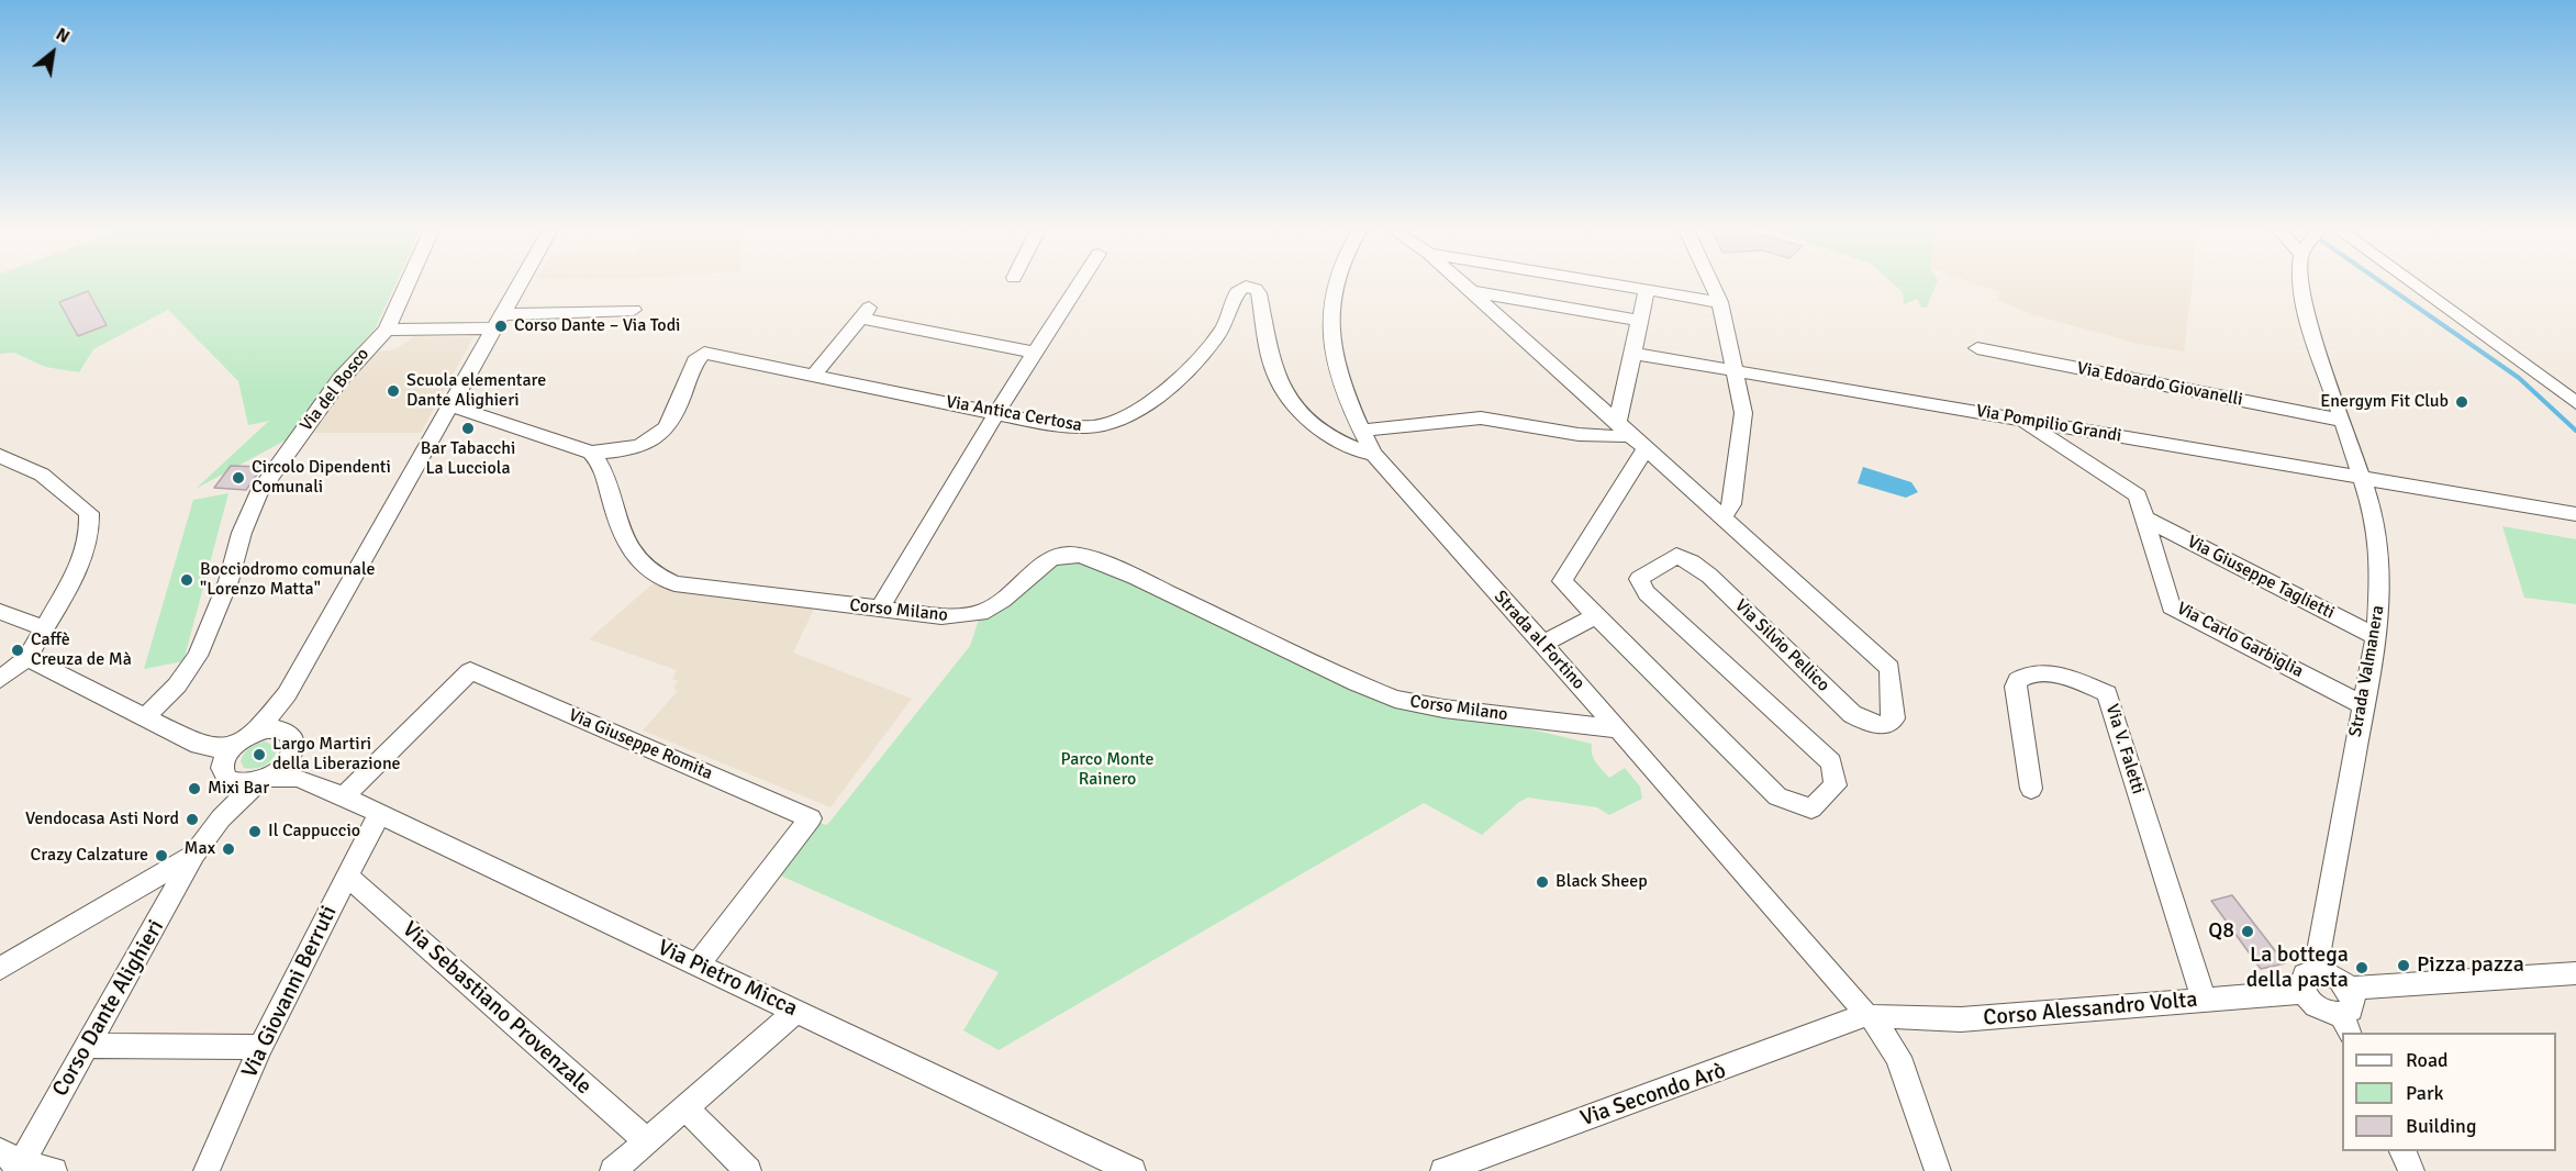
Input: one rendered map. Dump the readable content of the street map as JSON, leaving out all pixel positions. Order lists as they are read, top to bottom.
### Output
{
  "streets": {
    "street": [
      "Via Edoardo Giovanelli",
      "Via del Bosco",
      "Via Antica Certosa",
      "Via Pompilio Grandi",
      "Via Giuseppe Taglietti",
      "Corso Milano",
      "Strada al Fortino",
      "Via Carlo Garbiglia",
      "Via Silvio Pellico",
      "Strada Valmanera",
      "Via Giuseppe Romita",
      "Via V. Faletti",
      "Via Pietro Micca",
      "Via Giovanni Berruti",
      "Corso Dante Alighieri",
      "Via Sebastiano Provenzale",
      "Corso Alessandro Volta",
      "Via Secondo Arò"
    ]
  },
  "crossings": [
    ["Via Edoardo Giovanelli", "Strada Valmanera"],
    ["Via Antica Certosa", "Corso Milano"],
    ["Via Antica Certosa", "Strada al Fortino"],
    ["Via Pompilio Grandi", "Via Carlo Garbiglia"],
    ["Via Pompilio Grandi", "Strada Valmanera"],
    ["Via Giuseppe Taglietti", "Via Carlo Garbiglia"],
    ["Via Giuseppe Taglietti", "Strada Valmanera"],
    ["Corso Milano", "Strada al Fortino"],
    ["Strada al Fortino", "Corso Alessandro Volta"],
    ["Strada al Fortino", "Via Secondo Arò"],
    ["Via Carlo Garbiglia", "Strada Valmanera"],
    ["Strada Valmanera", "Corso Alessandro Volta"],
    ["Via Giuseppe Romita", "Via Pietro Micca"],
    ["Via V. Faletti", "Corso Alessandro Volta"],
    ["Via Pietro Micca", "Via Giovanni Berruti"],
    ["Via Pietro Micca", "Corso Dante Alighieri"],
    ["Via Giovanni Berruti", "Via Sebastiano Provenzale"],
    ["Corso Alessandro Volta", "Via Secondo Arò"]
  ],
  "parks": ["Parco Monte Rainero"],
  "places": [
    "Corso Dante – Via Todi",
    "Scuola elementare Dante Alighieri",
    "Energym Fit Club",
    "Bar Tabacchi La Lucciola",
    "Circolo Dipendenti Comunali",
    "Bocciodromo comunale \"Lorenzo Matta\"",
    "Caffè Creuza de Mà",
    "Largo Martiri della Liberazione",
    "Mixi Bar",
    "Vendocasa Asti Nord",
    "Il Cappuccio",
    "Max",
    "Crazy Calzature",
    "Black Sheep",
    "Q8",
    "Pizza pazza",
    "La bottega della pasta"
  ],
  "legend": ["Road", "Park", "Building"],
  "north": "top right"
}
